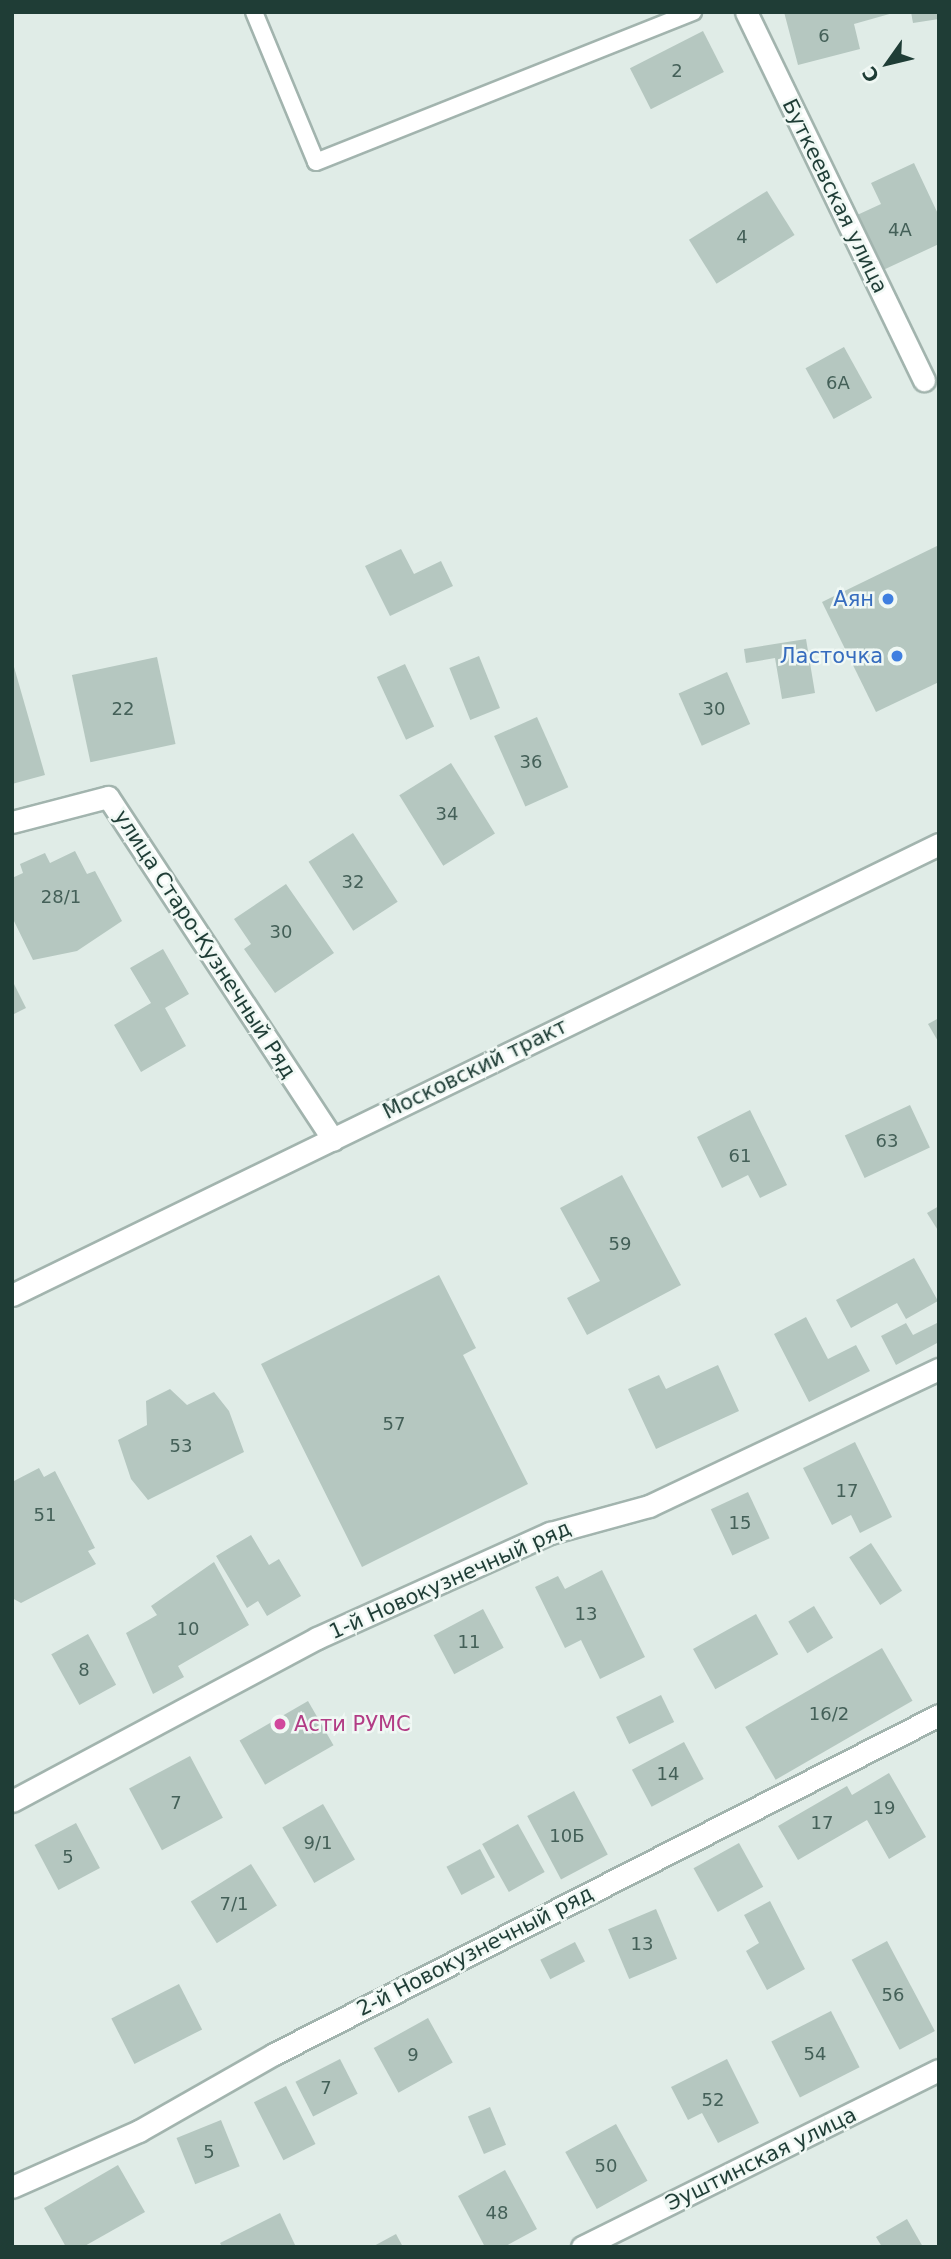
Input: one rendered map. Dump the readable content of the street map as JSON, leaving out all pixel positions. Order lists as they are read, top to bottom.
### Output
{
  "streets": {
    "street": [
      "Буткеевская улица",
      "улица Старо-Кузнечный Ряд",
      "Московский тракт",
      "1-й Новокузнечный ряд",
      "2-й Новокузнечный ряд",
      "Эуштинская улица"
    ]
  },
  "crossings": [
    ["улица Старо-Кузнечный Ряд", "Московский тракт"]
  ],
  "places": ["Аян", "Ласточка", "Асти РУМС"],
  "house_numbers": [
    "6",
    "2",
    "4А",
    "4",
    "6А",
    "22",
    "30",
    "36",
    "34",
    "32",
    "28/1",
    "30",
    "63",
    "61",
    "59",
    "57",
    "53",
    "17",
    "51",
    "15",
    "13",
    "10",
    "11",
    "8",
    "16/2",
    "14",
    "7",
    "19",
    "17",
    "10Б",
    "9/1",
    "5",
    "7/1",
    "13",
    "56",
    "54",
    "9",
    "7",
    "52",
    "5",
    "50",
    "48"
  ],
  "north": "bottom left"
}
